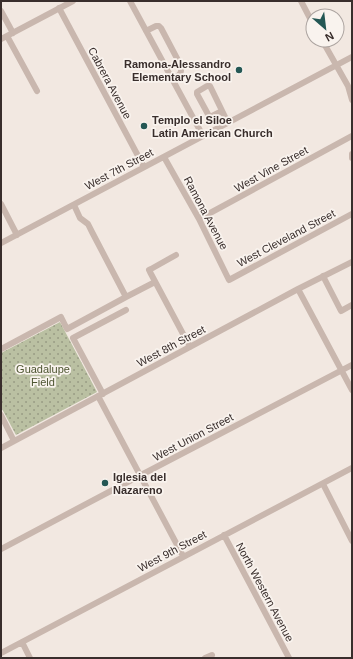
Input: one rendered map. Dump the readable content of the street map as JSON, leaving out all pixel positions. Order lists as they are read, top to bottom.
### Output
{
  "streets": {
    "street": [
      "Cabrera Avenue",
      "West 7th Street",
      "West Vine Street",
      "Ramona Avenue",
      "West Cleveland Street",
      "West 8th Street",
      "West Union Street",
      "West 9th Street",
      "North Western Avenue"
    ]
  },
  "crossings": [
    ["Cabrera Avenue", "West 7th Street"],
    ["West 7th Street", "Ramona Avenue"],
    ["West Vine Street", "Ramona Avenue"],
    ["Ramona Avenue", "West Cleveland Street"],
    ["West 9th Street", "North Western Avenue"]
  ],
  "parks": ["Guadalupe Field"],
  "places": ["Ramona-Alessandro Elementary School", "Templo el Siloe Latin American Church", "Iglesia del Nazareno"],
  "north": "bottom right"
}
